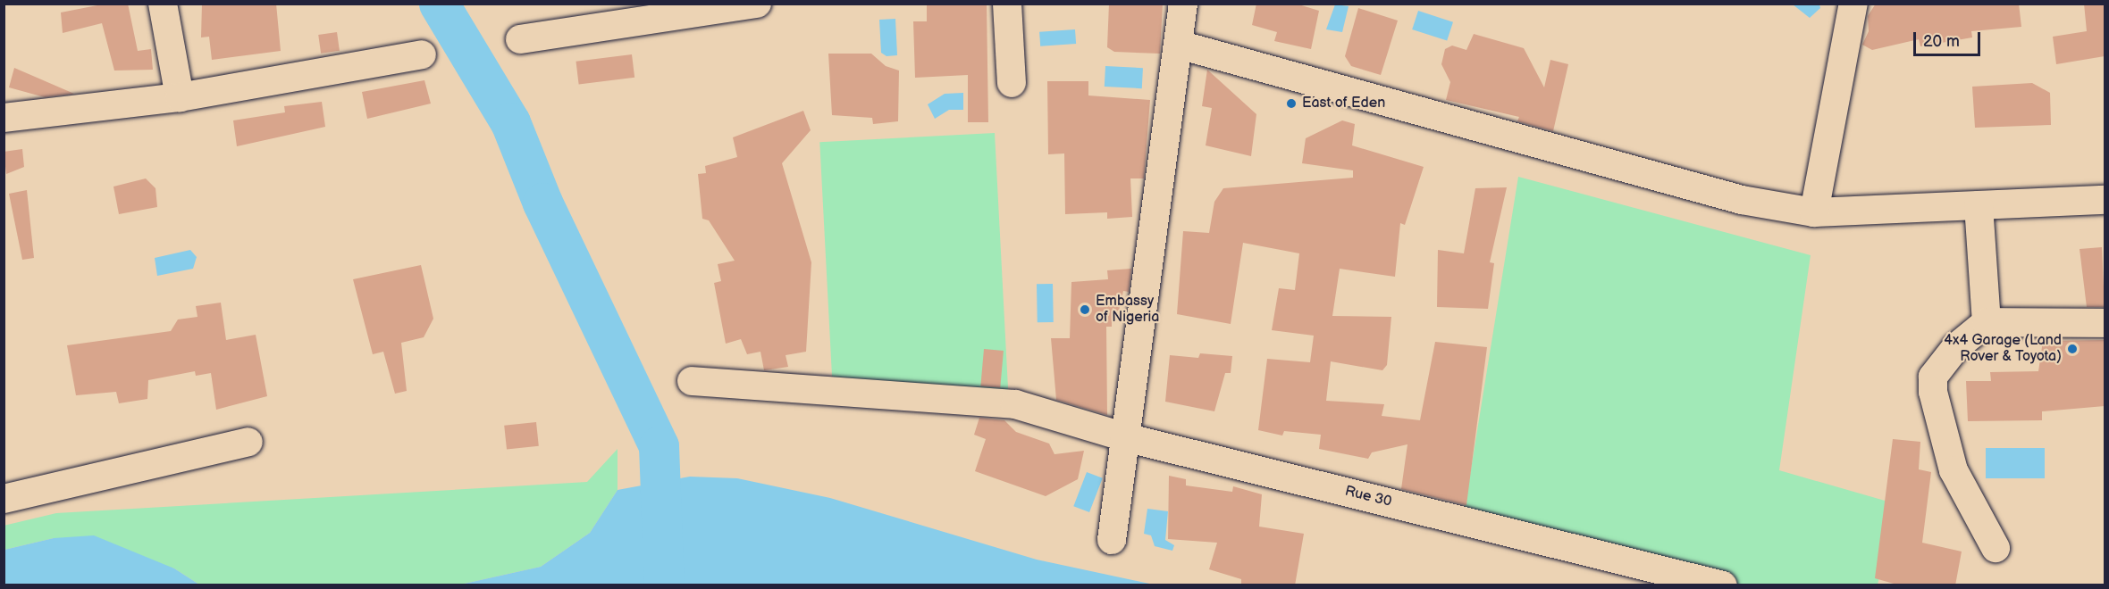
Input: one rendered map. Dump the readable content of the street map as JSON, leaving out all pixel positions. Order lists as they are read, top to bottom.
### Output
{
  "streets": {
    "street": ["Rue 30"]
  },
  "places": ["East of Eden", "Embassy of Nigeria", "4x4 Garage (Land Rover & Toyota)"],
  "scale_bar": "20 m"
}
